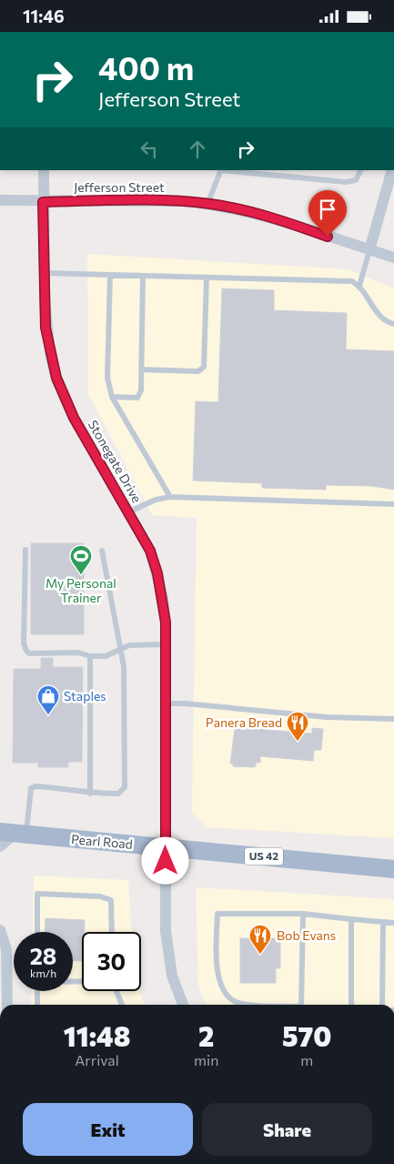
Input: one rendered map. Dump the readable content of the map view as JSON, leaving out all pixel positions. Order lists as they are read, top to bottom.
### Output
{
  "streets": {
    "main road": ["Pearl Road", "US 42"],
    "street": ["Jefferson Street", "Stonegate Drive"]
  },
  "crossings": [
    ["Jefferson Street", "Stonegate Drive"],
    ["Stonegate Drive", "Pearl Road"]
  ],
  "places": {
    "sports": ["My Personal Trainer"],
    "shop": ["Staples"],
    "restaurant": ["Panera Bread", "Bob Evans"]
  },
  "page": {
    "status": "11:46",
    "turn": ["400 m", "Jefferson Street"],
    "speed": "28 km/h",
    "limit": "30",
    "eta": [
      "11:48",
      "Arrival",
      "2",
      "min",
      "570",
      "m"
    ],
    "buttons": ["Exit", "Share"]
  }
}
